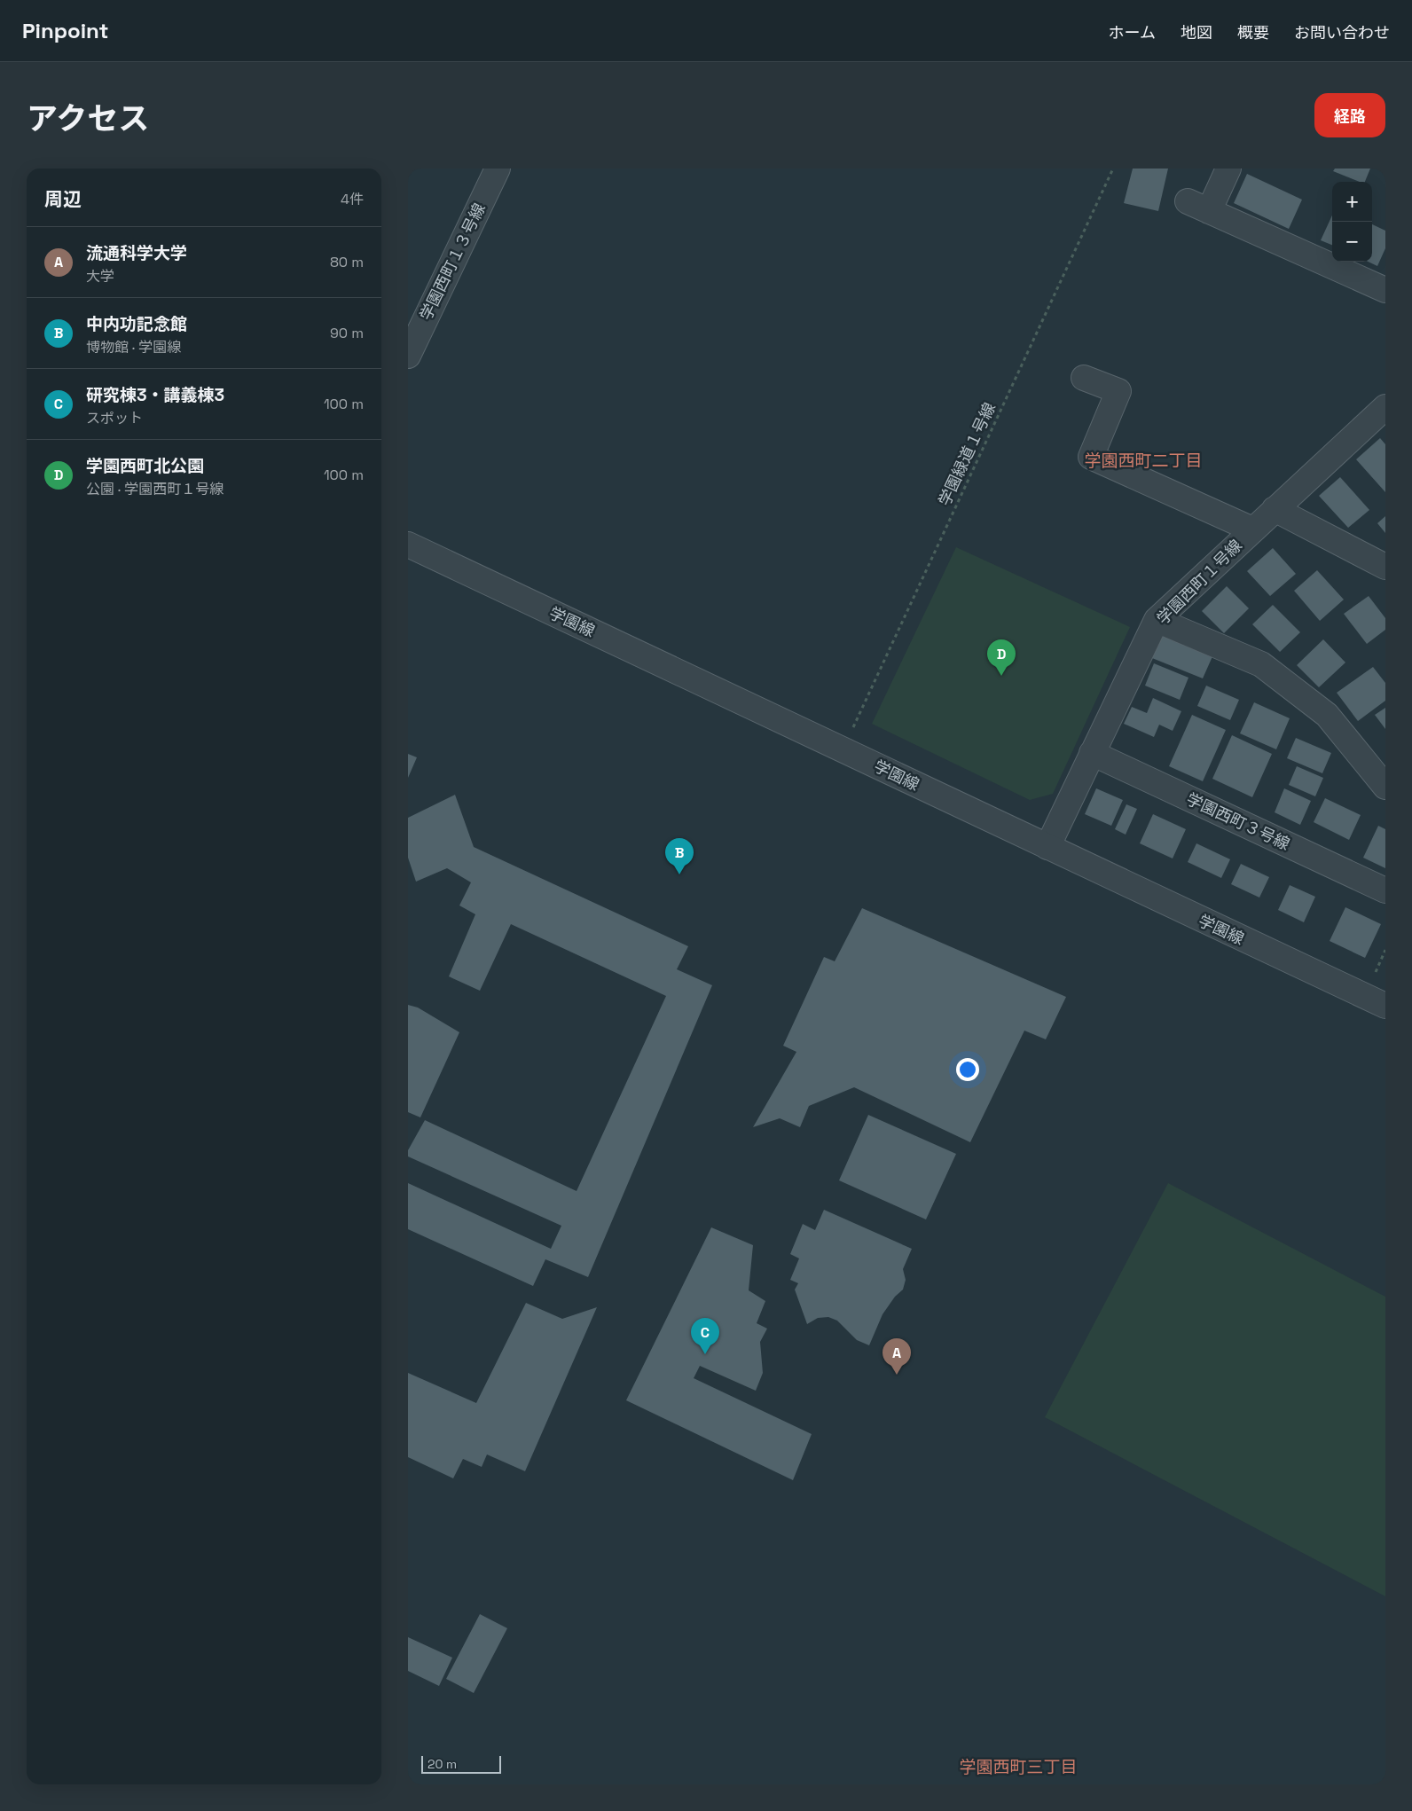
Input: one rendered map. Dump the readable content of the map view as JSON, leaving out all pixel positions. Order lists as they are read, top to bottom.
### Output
{
  "streets": {
    "street": [
      "学園西町１３号線",
      "学園西町１号線",
      "学園線",
      "学園西町３号線"
    ],
    "path": ["学園緑道１号線"]
  },
  "crossings": [
    ["学園緑道１号線", "学園線"],
    ["学園西町１号線", "学園線"],
    ["学園西町１号線", "学園西町３号線"]
  ],
  "districts": ["学園西町二丁目", "学園西町三丁目"],
  "scale_bar": "20 m",
  "page": {
    "header": "Pinpoint",
    "nav": [
      "ホーム",
      "地図",
      "概要",
      "お問い合わせ"
    ],
    "title": "アクセス",
    "buttons": "経路",
    "heading": ["周辺", "4件"],
    "map_buttons": ["+", "−"],
    "list": [
      {
        "mark": "A",
        "name": "流通科学大学",
        "note": "大学",
        "value": "80 m"
      },
      {
        "mark": "B",
        "name": "中内功記念館",
        "note": "博物館 · 学園線",
        "value": "90 m"
      },
      {
        "mark": "C",
        "name": "研究棟3・講義棟3",
        "note": "スポット",
        "value": "100 m"
      },
      {
        "mark": "D",
        "name": "学園西町北公園",
        "note": "公園 · 学園西町１号線",
        "value": "100 m"
      }
    ],
    "pins": [
      "D",
      "B",
      "C",
      "A"
    ],
    "scale": "20 m"
  }
}
